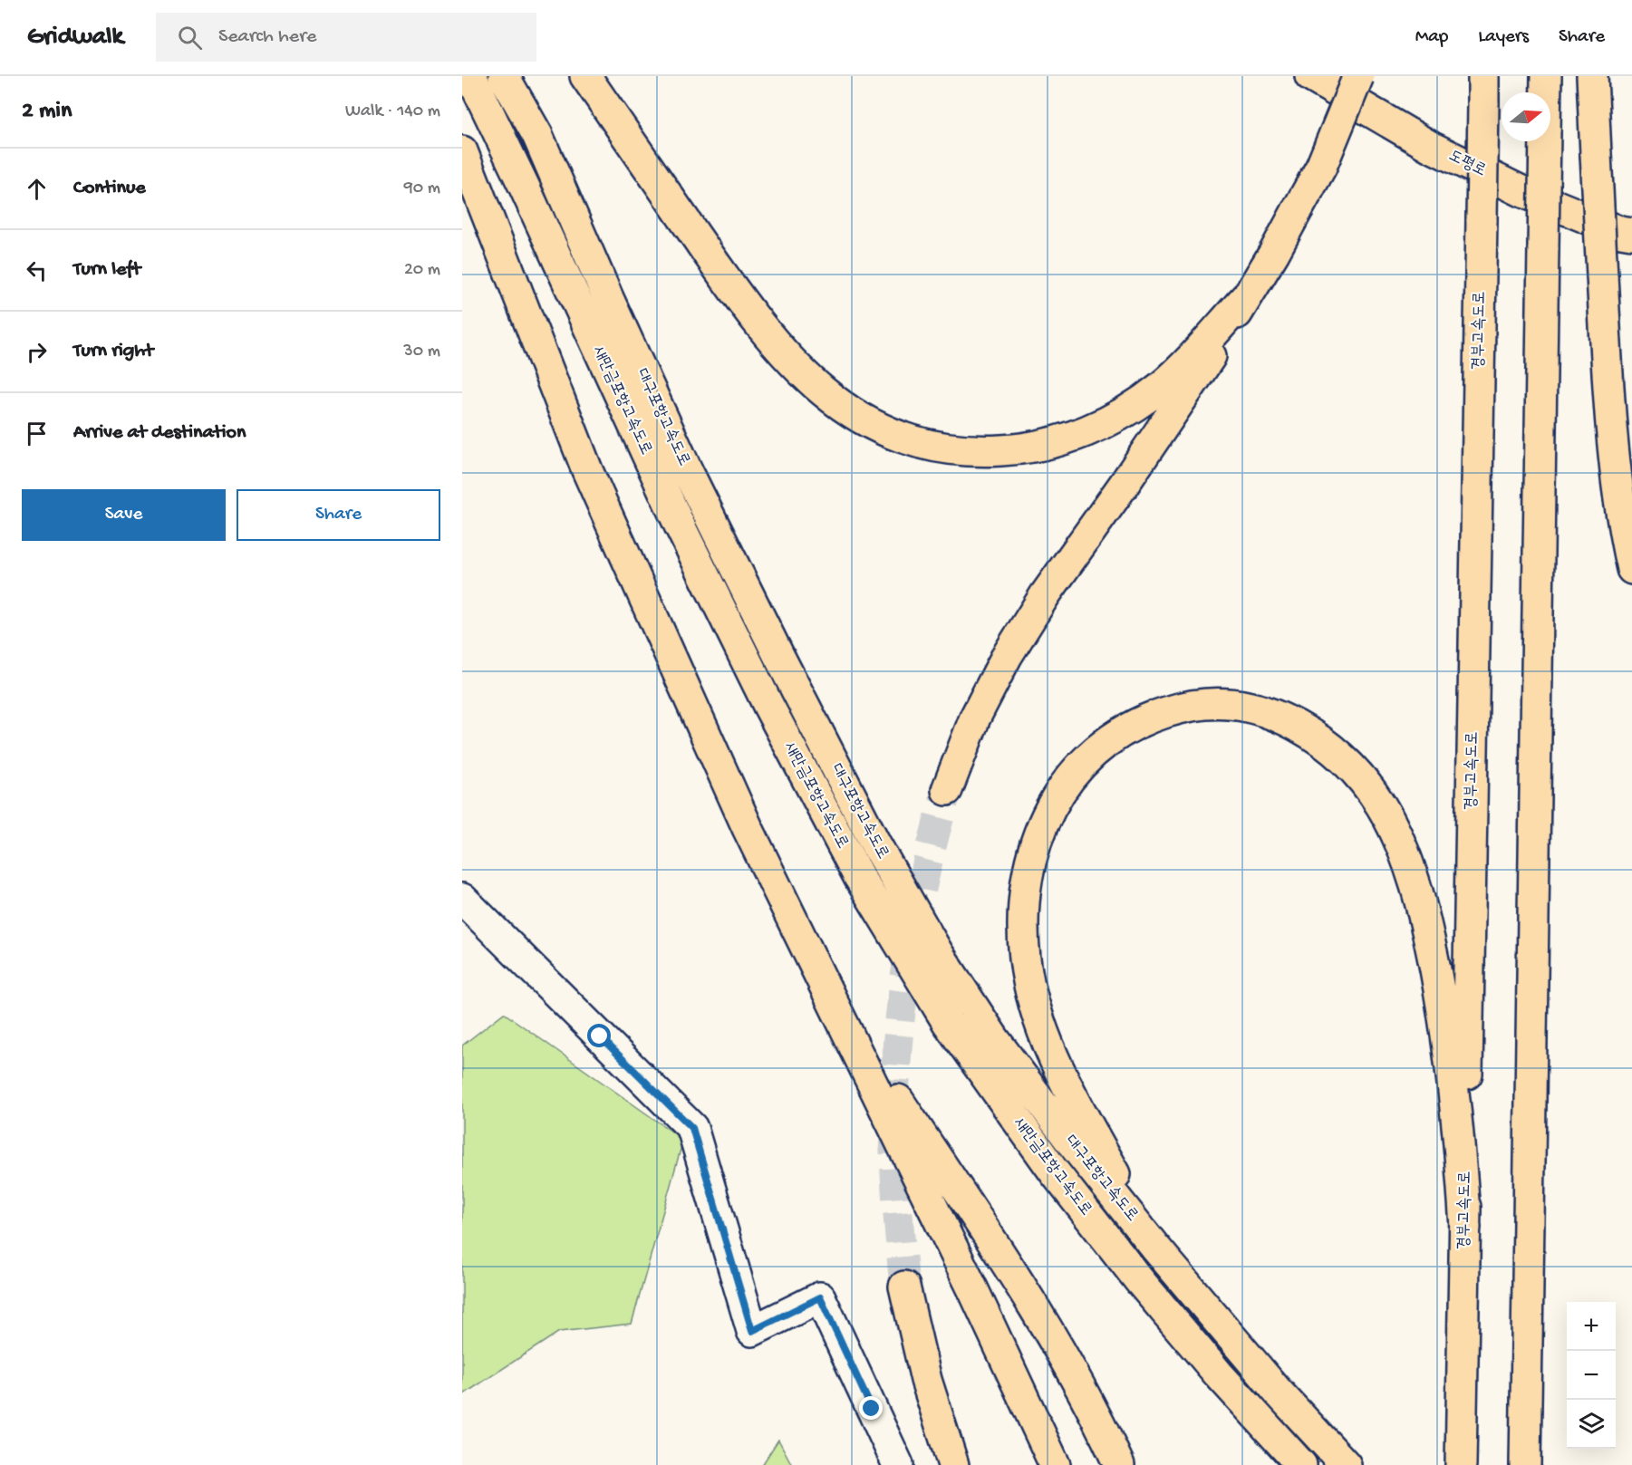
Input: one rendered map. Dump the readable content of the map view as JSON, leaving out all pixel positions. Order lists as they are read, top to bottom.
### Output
{
  "streets": {
    "main road": [
      "도평로",
      "경부고속도로",
      "새만금포항고속도로",
      "대구포항고속도로"
    ]
  },
  "north": "right",
  "page": {
    "header": "Gridwalk",
    "search": "Search here",
    "nav": ["Map", "Layers", "Share"],
    "heading": ["2 min", "Walk · 140 m"],
    "list": [
      ["Continue", "90 m"],
      ["Turn left", "20 m"],
      ["Turn right", "30 m"],
      "Arrive at destination"
    ],
    "buttons": ["Save", "Share"],
    "map_buttons": ["+", "−"]
  }
}
